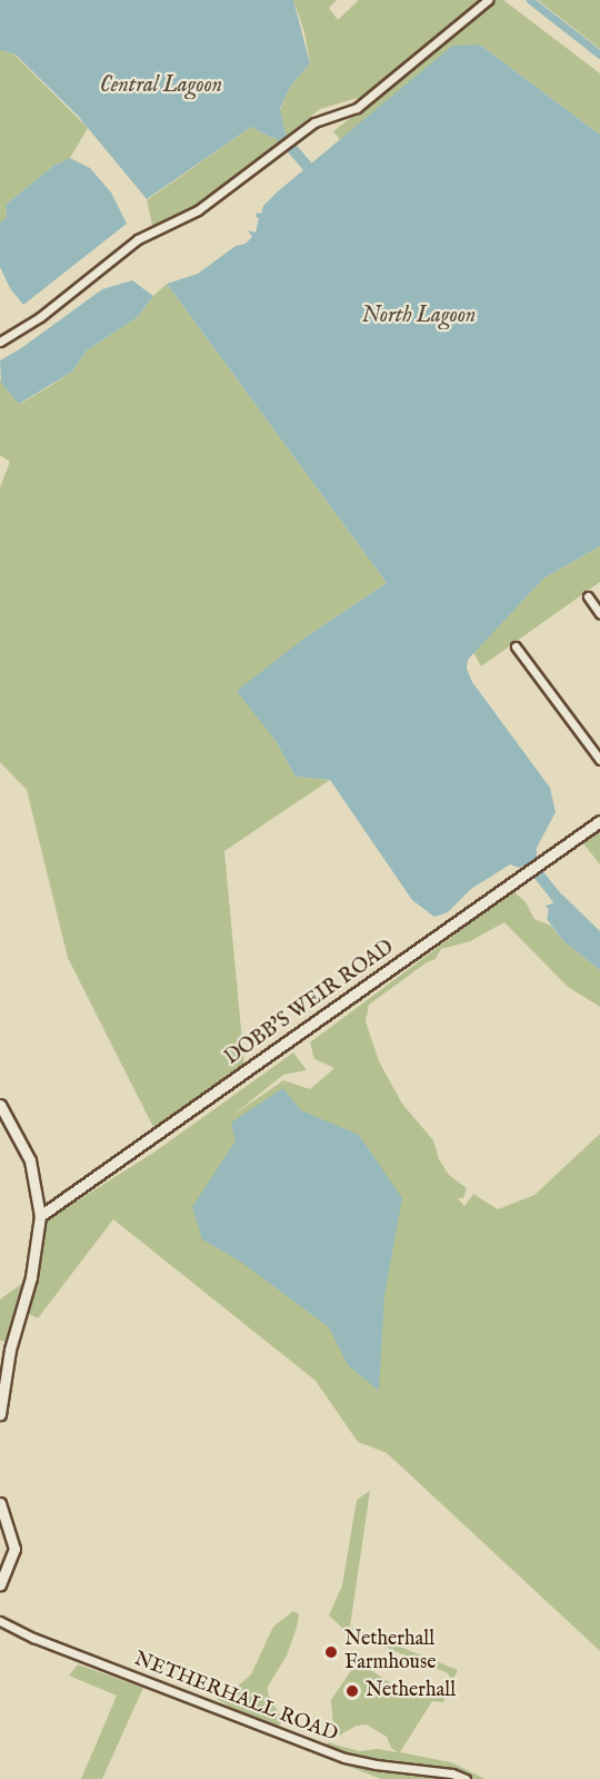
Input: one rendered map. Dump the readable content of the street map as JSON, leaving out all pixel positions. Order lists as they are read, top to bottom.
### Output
{
  "streets": {
    "street": ["DOBB'S WEIR ROAD", "NETHERHALL ROAD"]
  },
  "water": ["Central Lagoon", "North Lagoon"],
  "places": ["Netherhall Farmhouse", "Netherhall"]
}
